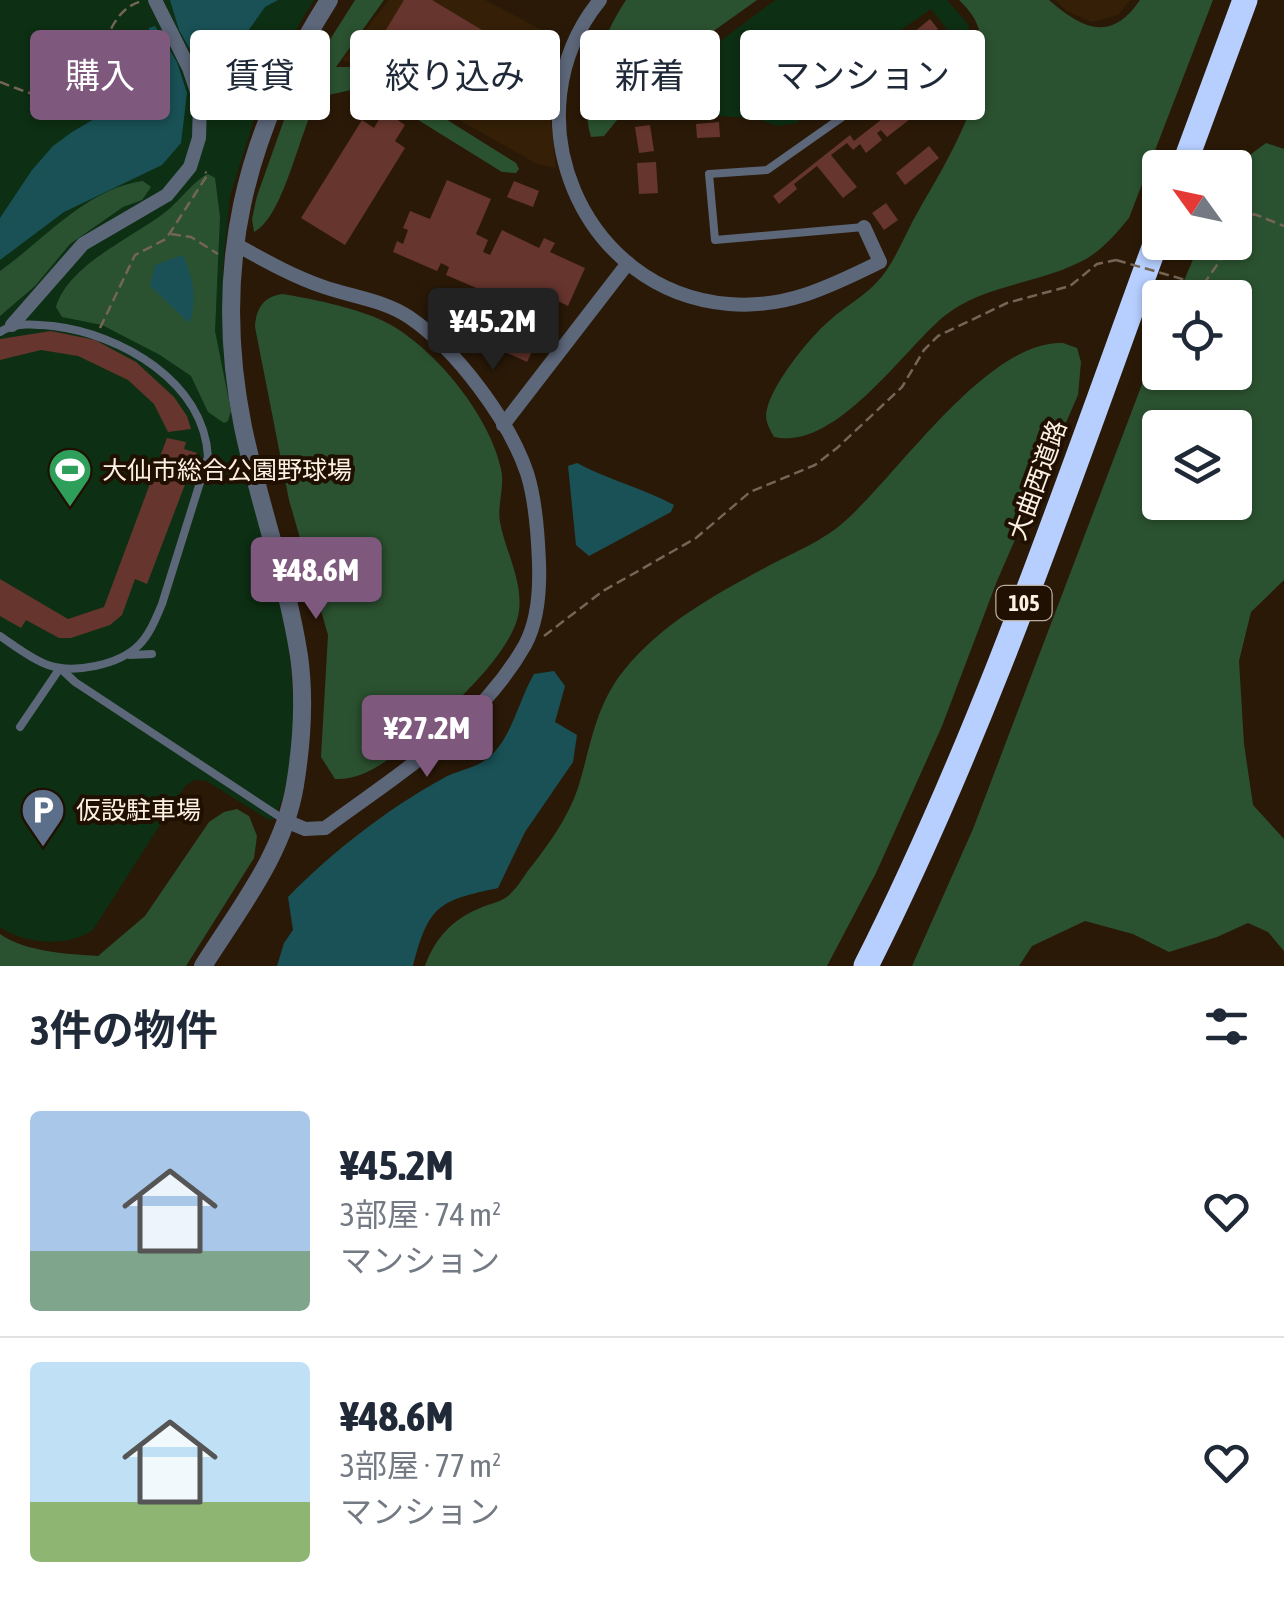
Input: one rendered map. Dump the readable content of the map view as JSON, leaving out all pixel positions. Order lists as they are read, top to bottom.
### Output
{
  "streets": {
    "highway": ["大曲西道路", "105"]
  },
  "places": {
    "sports": ["大仙市総合公園野球場"],
    "parking": ["仮設駐車場"]
  },
  "north": "top left",
  "page": {
    "chip": [
      "購入",
      "賃貸",
      "絞り込み",
      "新着",
      "マンション"
    ],
    "price": ["¥45.2M", "¥48.6M", "¥27.2M"],
    "heading": "3件の物件",
    "list": [
      {
        "name": "¥45.2M",
        "note": "3部屋 · 74 m² · マンション"
      },
      {
        "name": "¥48.6M",
        "note": "3部屋 · 77 m² · マンション"
      }
    ]
  }
}
